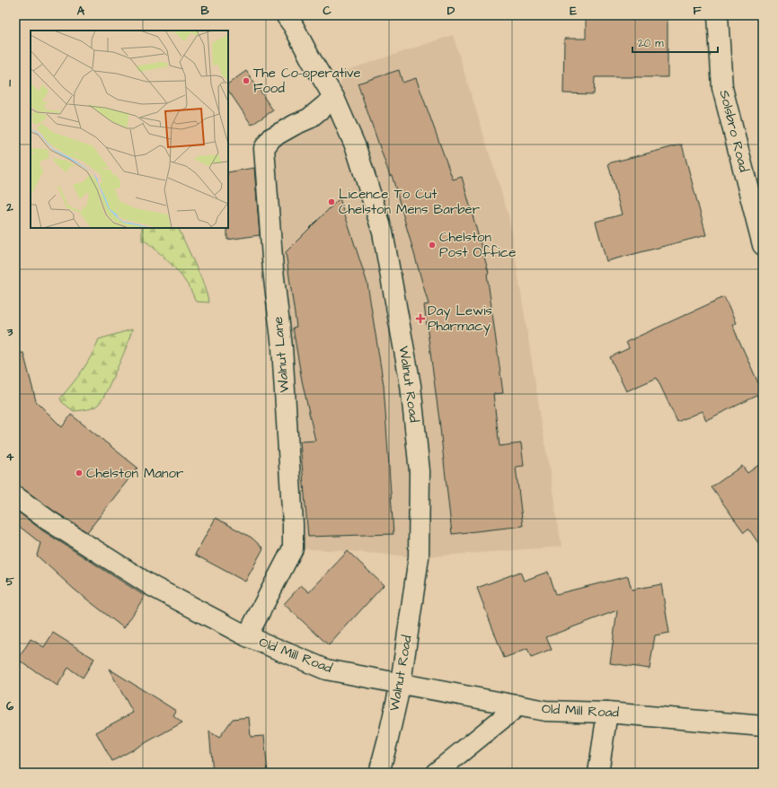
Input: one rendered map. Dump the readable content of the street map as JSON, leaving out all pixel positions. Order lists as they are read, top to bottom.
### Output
{
  "streets": {
    "street": [
      "Solsbro Road",
      "Walnut Lane",
      "Walnut Road",
      "Old Mill Road"
    ]
  },
  "crossings": [
    ["Walnut Lane", "Walnut Road"],
    ["Walnut Lane", "Old Mill Road"],
    ["Walnut Road", "Old Mill Road"]
  ],
  "places": {
    "other": [
      "The Co-operative Food",
      "Licence To Cut Chelston Mens Barber",
      "Chelston Post Office",
      "Chelston Manor"
    ],
    "health": ["Day Lewis Pharmacy"]
  },
  "scale_bar": "20 m",
  "grid": {
    "columns": [
      "A",
      "B",
      "C",
      "D",
      "E",
      "F"
    ],
    "rows": [
      "1",
      "2",
      "3",
      "4",
      "5",
      "6"
    ]
  }
}
